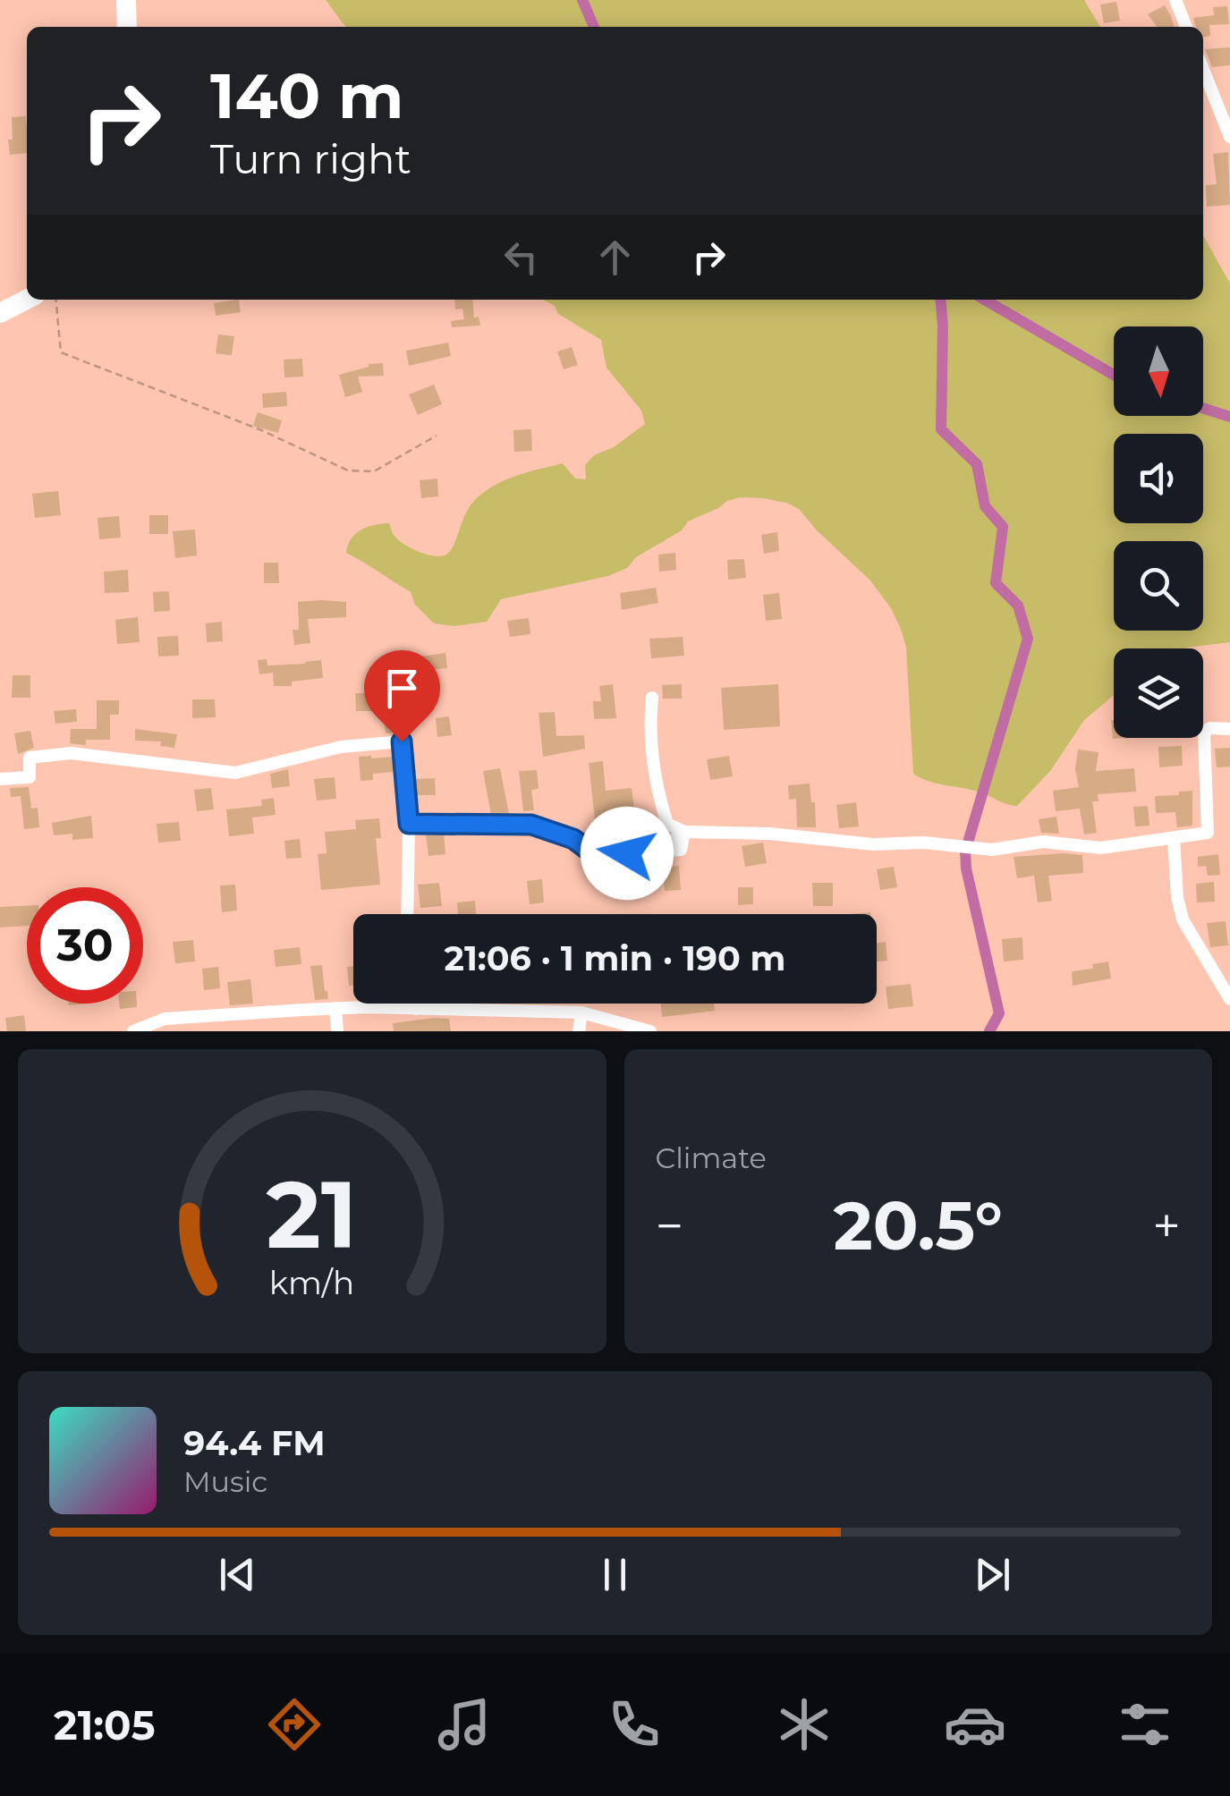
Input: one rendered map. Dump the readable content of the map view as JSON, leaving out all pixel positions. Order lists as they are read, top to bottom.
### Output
{
  "north": "bottom",
  "page": {
    "turn": ["140 m", "Turn right"],
    "limit": "30",
    "trip": "21:06 · 1 min · 190 m",
    "tile": "Climate",
    "heat": ["−", "20.5°", "+"],
    "song": ["94.4 FM", "Music"],
    "tabs": "21:05",
    "gauge": ["21", "km/h"]
  }
}
